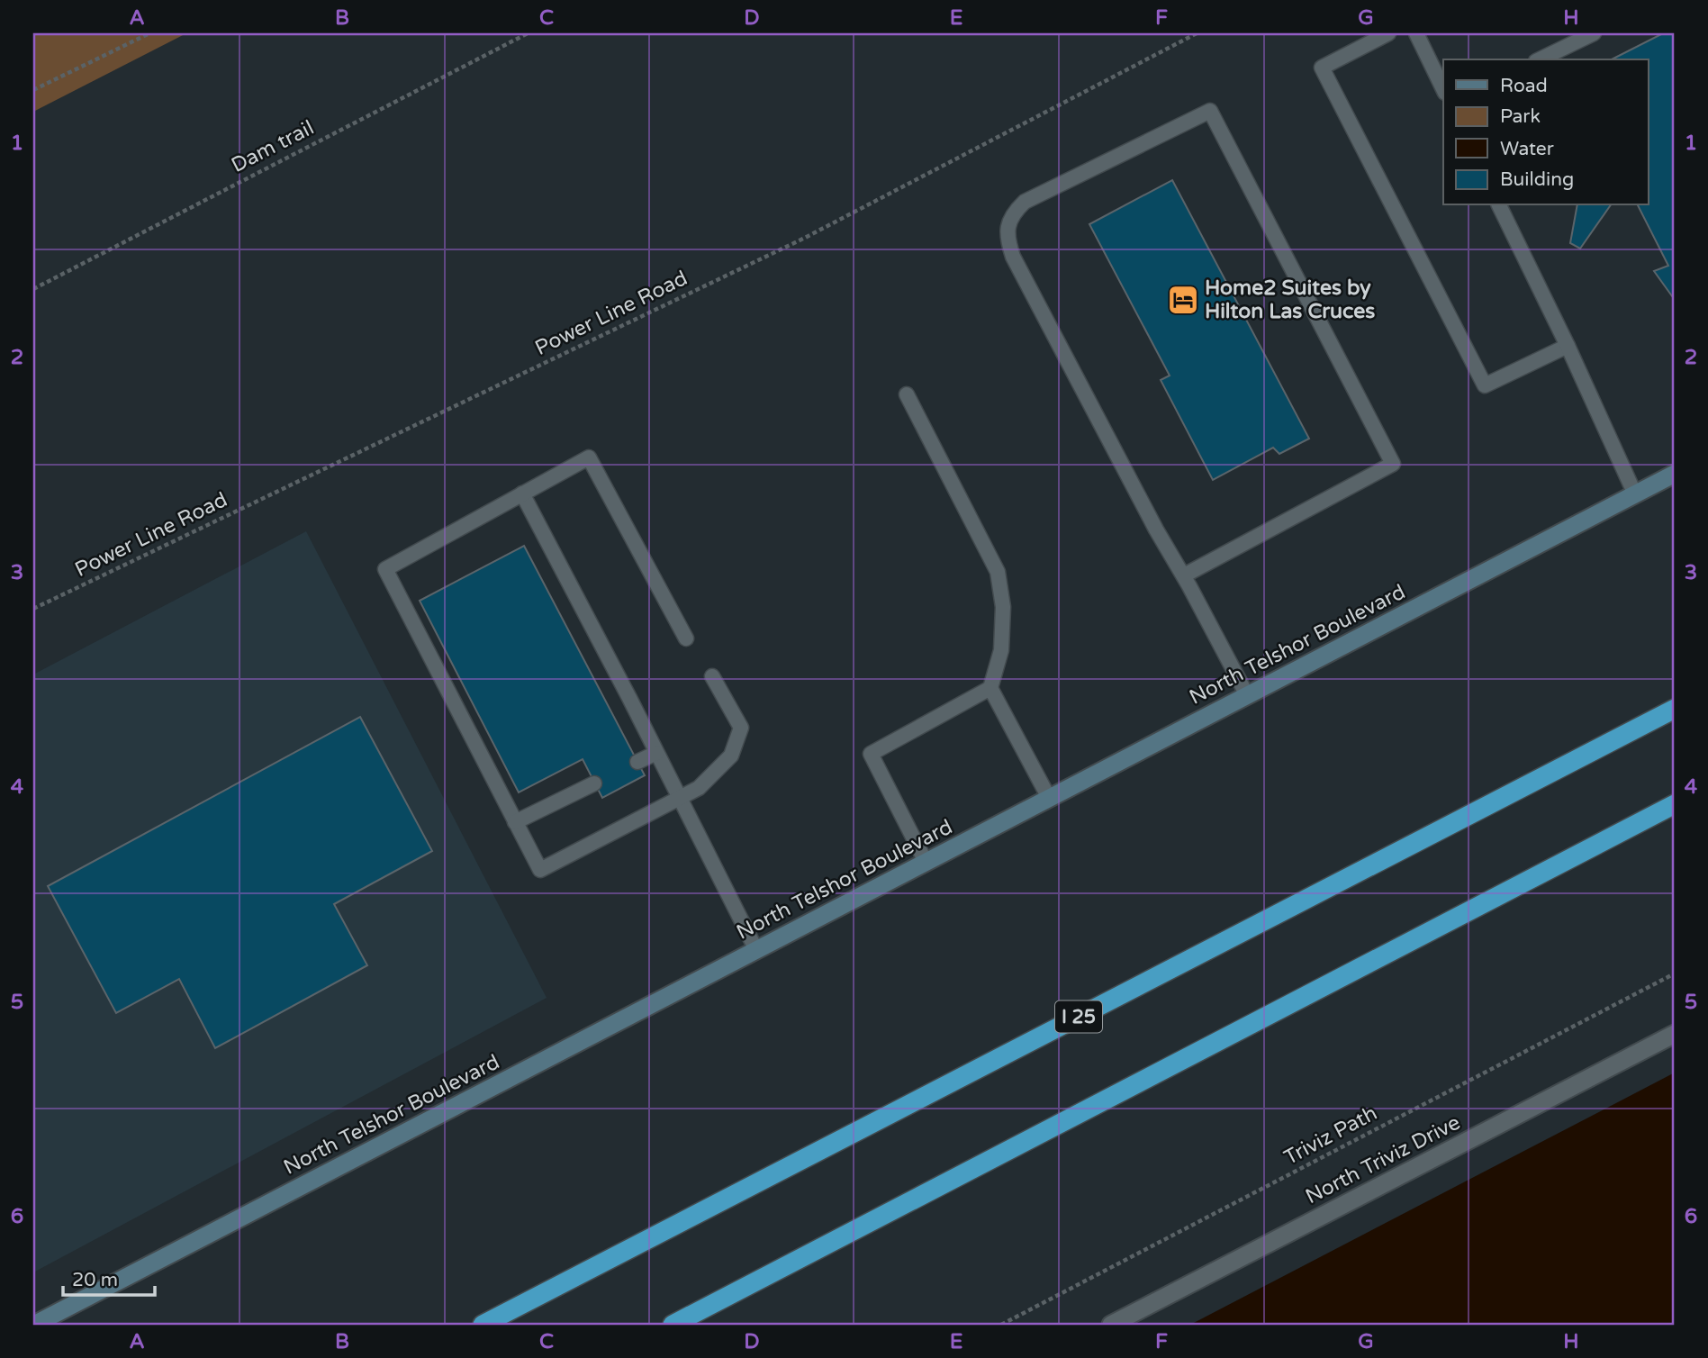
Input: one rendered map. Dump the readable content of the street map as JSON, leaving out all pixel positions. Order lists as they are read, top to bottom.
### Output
{
  "streets": {
    "highway": ["I 25"],
    "main road": ["North Telshor Boulevard"],
    "street": ["North Triviz Drive"],
    "path": ["Dam trail", "Power Line Road", "Triviz Path"]
  },
  "places": {
    "hotel": ["Home2 Suites by Hilton Las Cruces"]
  },
  "legend": [
    "Road",
    "Park",
    "Water",
    "Building"
  ],
  "scale_bar": "20 m",
  "grid": {
    "columns": [
      "A",
      "B",
      "C",
      "D",
      "E",
      "F",
      "G",
      "H"
    ],
    "rows": [
      "1",
      "2",
      "3",
      "4",
      "5",
      "6"
    ]
  }
}
